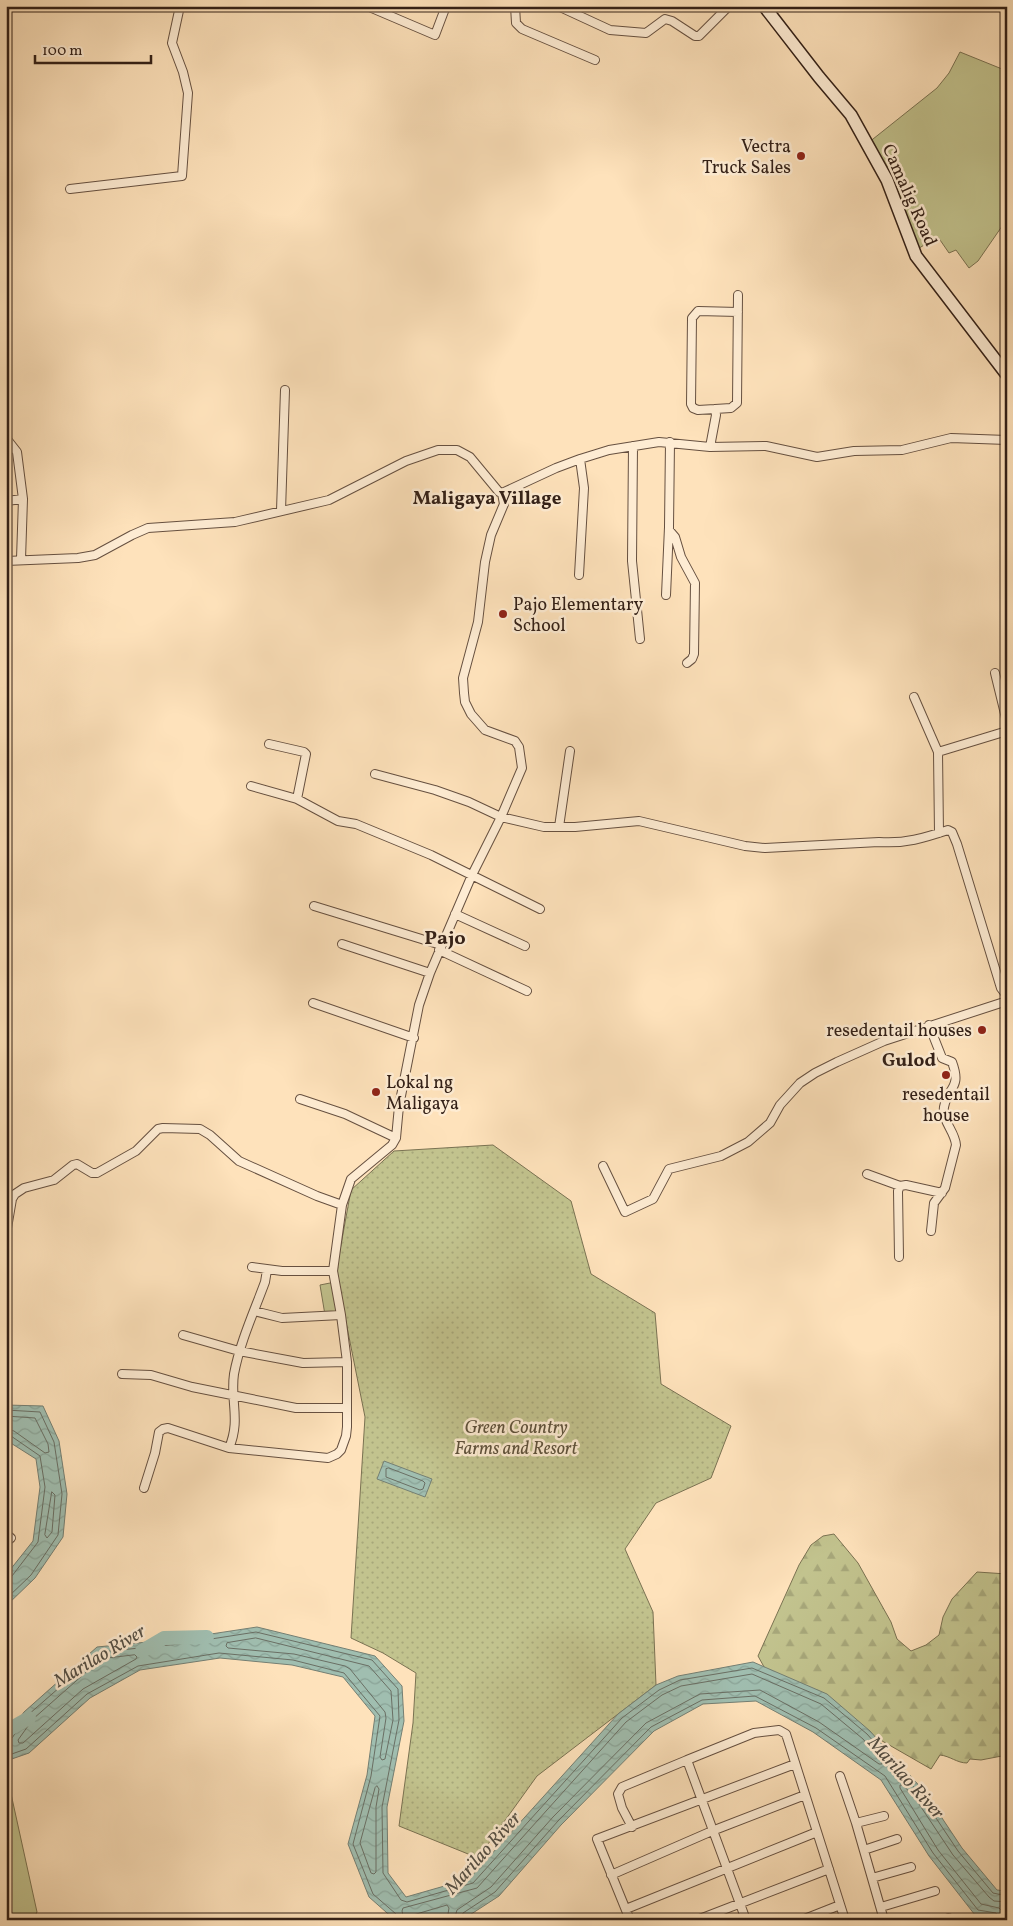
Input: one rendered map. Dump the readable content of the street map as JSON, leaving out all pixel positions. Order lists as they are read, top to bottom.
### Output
{
  "streets": {
    "main road": ["Camalig Road"]
  },
  "districts": ["Maligaya Village", "Pajo", "Gulod"],
  "water": ["Marilao River"],
  "parks": ["Green Country Farms and Resort"],
  "places": [
    "Vectra Truck Sales",
    "Pajo Elementary School",
    "resedentail houses",
    "resedentail house",
    "Lokal ng Maligaya"
  ],
  "scale_bar": "100 m"
}
